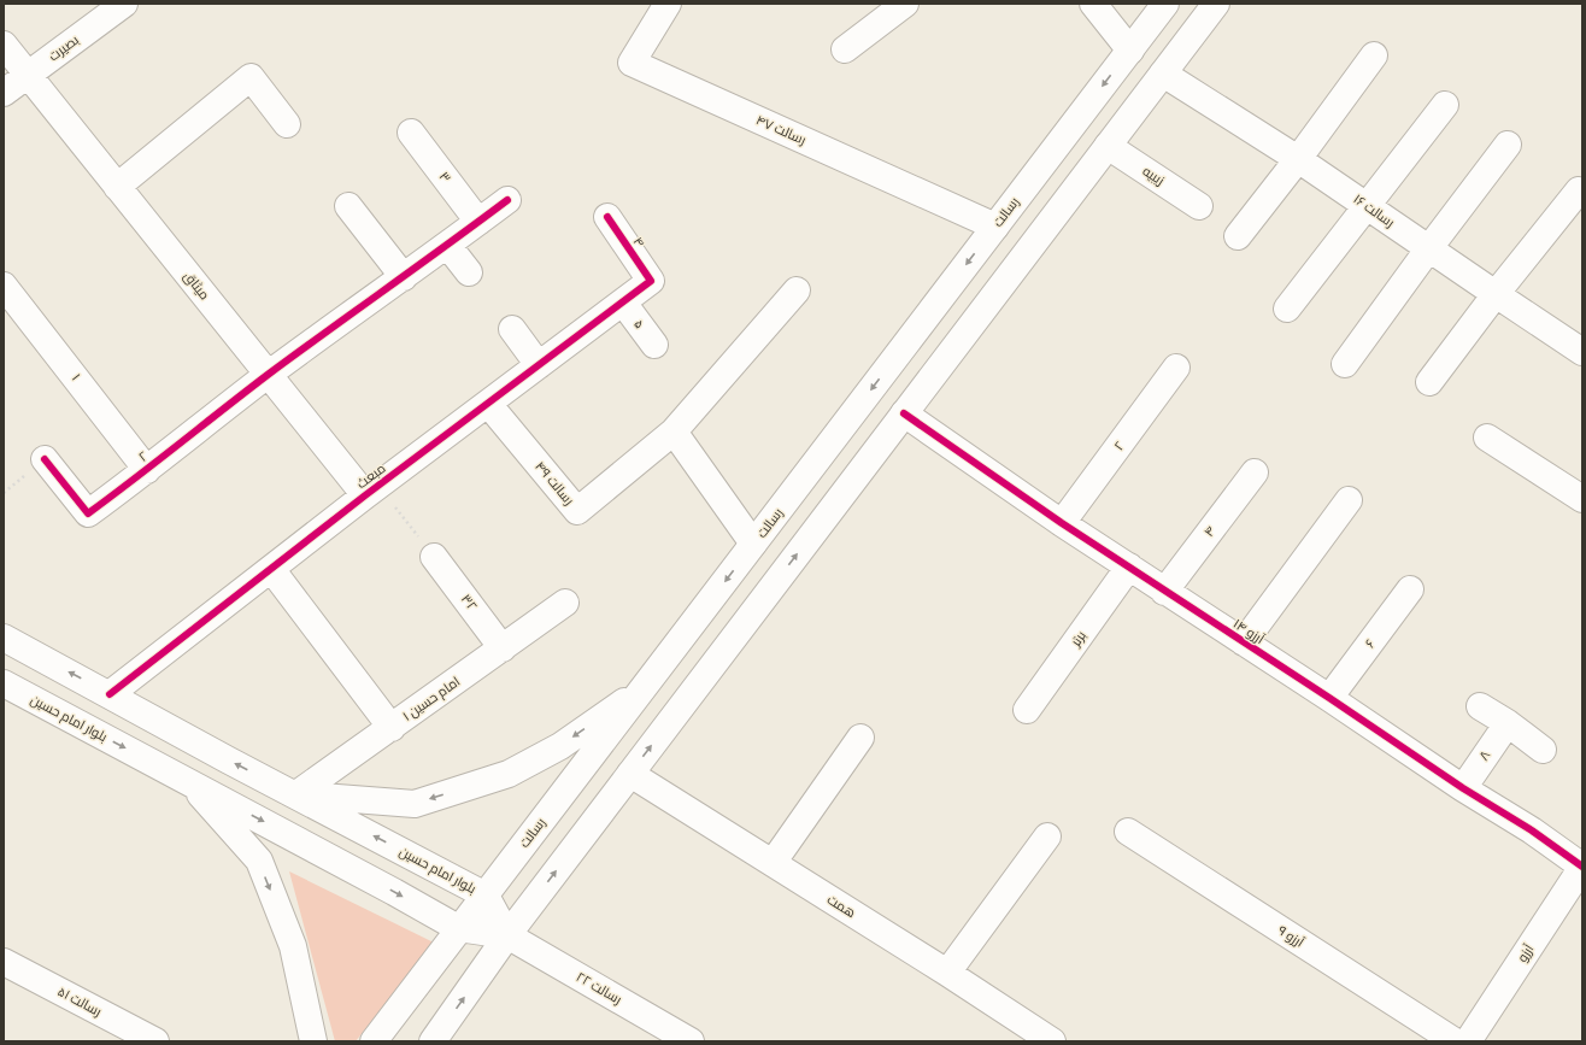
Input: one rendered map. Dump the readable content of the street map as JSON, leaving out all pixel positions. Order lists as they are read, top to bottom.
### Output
{
  "streets": {
    "street": [
      "بصیرت",
      "رسالت ۴۷",
      "زیبیه",
      "۳",
      "رسالت ۱۶",
      "رسالت",
      "۴",
      "میثاق",
      "۵",
      "۱",
      "۲",
      "مبعث",
      "رسالت ۴۹",
      "۳۲",
      "۱۴ آرزو",
      "برتر",
      "۶",
      "امام حسین ۱",
      "بلوار امام حسین",
      "۸",
      "همت",
      "۹ آرزو",
      "آرزو",
      "رسالت ۲۲",
      "رسالت ۵۱"
    ]
  },
  "crossings": [
    ["بصیرت", "میثاق"],
    ["رسالت ۴۷", "رسالت"],
    ["۳", "۲"],
    ["رسالت", "بلوار امام حسین"],
    ["۴", "مبعث"],
    ["۴", "۱۴ آرزو"],
    ["میثاق", "۲"],
    ["میثاق", "مبعث"],
    ["۵", "مبعث"],
    ["۱", "۲"],
    ["۲", "۱۴ آرزو"],
    ["مبعث", "رسالت ۴۹"],
    ["مبعث", "بلوار امام حسین"],
    ["۳۲", "امام حسین ۱"],
    ["۱۴ آرزو", "برتر"],
    ["۱۴ آرزو", "۶"],
    ["۱۴ آرزو", "۸"],
    ["۱۴ آرزو", "آرزو"],
    ["امام حسین ۱", "بلوار امام حسین"],
    ["بلوار امام حسین", "رسالت ۲۲"]
  ]
}
